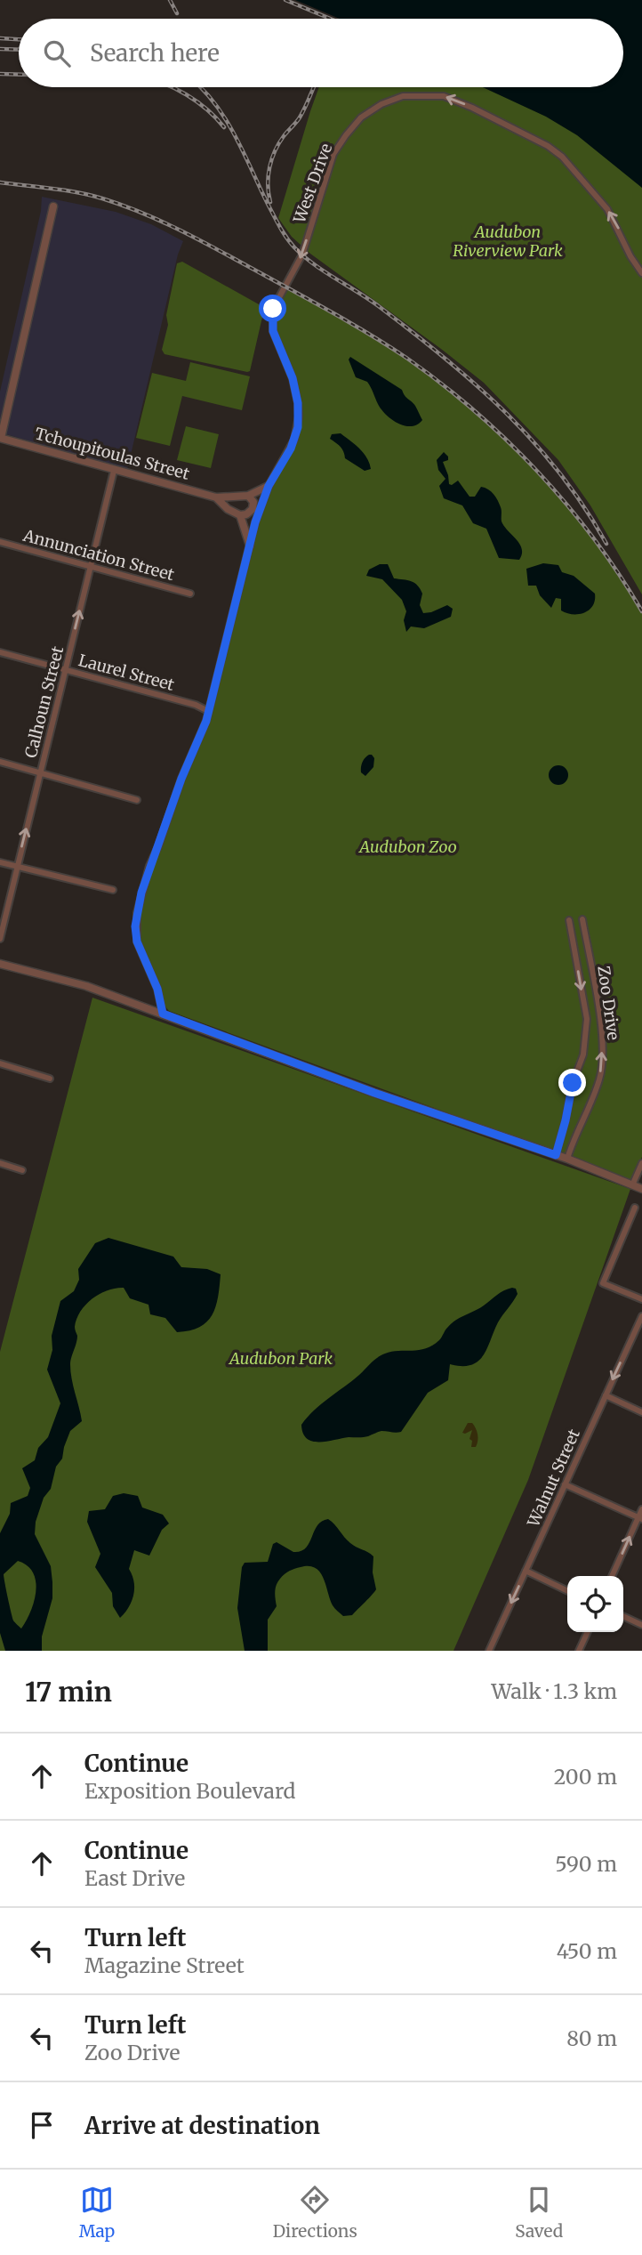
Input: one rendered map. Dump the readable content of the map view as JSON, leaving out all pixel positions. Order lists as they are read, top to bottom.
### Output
{
  "streets": {
    "street": [
      "West Drive",
      "Tchoupitoulas Street",
      "Annunciation Street",
      "Laurel Street",
      "Calhoun Street",
      "Zoo Drive",
      "Walnut Street"
    ]
  },
  "crossings": [
    ["West Drive", "Tchoupitoulas Street"],
    ["West Drive", "Laurel Street"],
    ["Tchoupitoulas Street", "Calhoun Street"],
    ["Annunciation Street", "Calhoun Street"],
    ["Laurel Street", "Calhoun Street"]
  ],
  "one_way": ["Calhoun Street", "Walnut Street"],
  "parks": ["Audubon Riverview Park", "Audubon Zoo", "Audubon Park"],
  "page": {
    "search": "Search here",
    "heading": ["17 min", "Walk · 1.3 km"],
    "list": [
      ["Continue", "Exposition Boulevard", "200 m"],
      ["Continue", "East Drive", "590 m"],
      ["Turn left", "Magazine Street", "450 m"],
      ["Turn left", "Zoo Drive", "80 m"],
      "Arrive at destination"
    ],
    "nav": ["Map", "Directions", "Saved"]
  }
}
